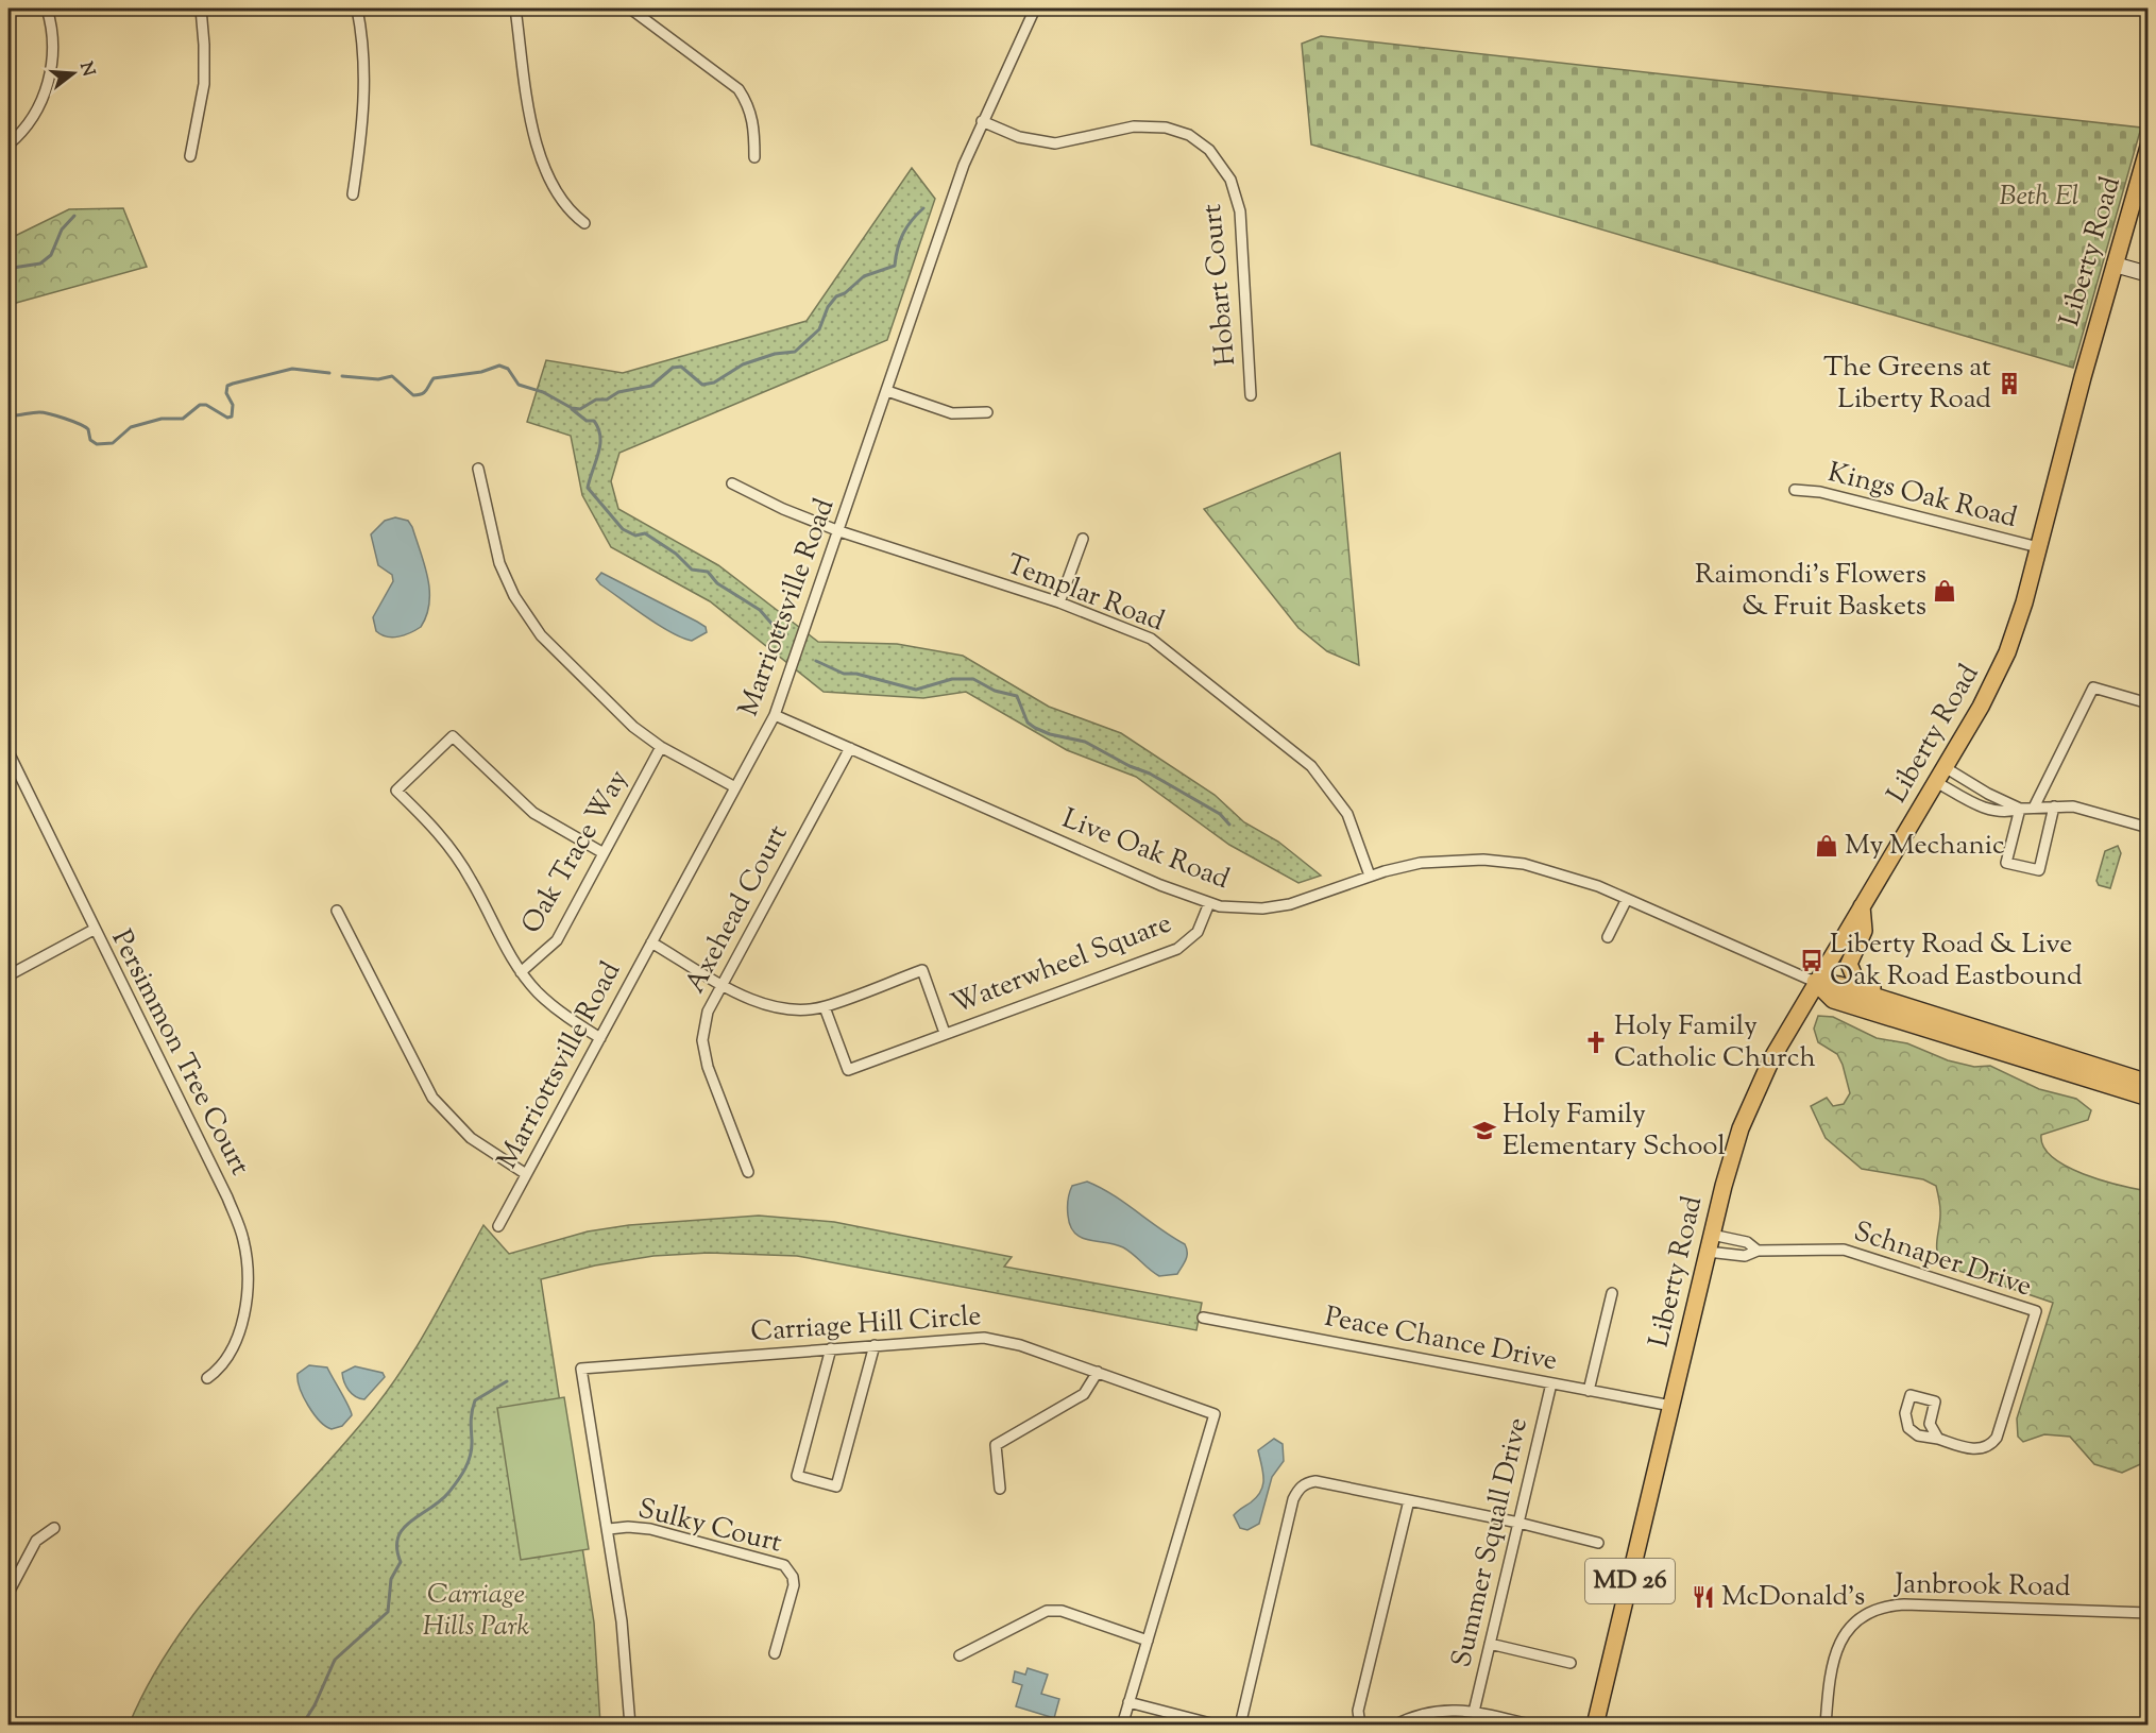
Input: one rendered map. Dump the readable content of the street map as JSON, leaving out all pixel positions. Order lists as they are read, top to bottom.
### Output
{
  "streets": {
    "main road": ["Liberty Road", "MD 26"],
    "street": [
      "Hobart Court",
      "Kings Oak Road",
      "Templar Road",
      "Marriottsville Road",
      "Live Oak Road",
      "Oak Trace Way",
      "Axehead Court",
      "Waterwheel Square",
      "Persimmon Tree Court",
      "Schnaper Drive",
      "Carriage Hill Circle",
      "Peace Chance Drive",
      "Sulky Court",
      "Summer Squall Drive",
      "Janbrook Road"
    ]
  },
  "crossings": [
    ["Liberty Road", "Kings Oak Road"],
    ["Liberty Road", "Live Oak Road"],
    ["Liberty Road", "Schnaper Drive"],
    ["Liberty Road", "Peace Chance Drive"],
    ["Hobart Court", "Marriottsville Road"],
    ["Templar Road", "Marriottsville Road"],
    ["Templar Road", "Live Oak Road"],
    ["Marriottsville Road", "Live Oak Road"],
    ["Marriottsville Road", "Waterwheel Square"],
    ["Live Oak Road", "Axehead Court"],
    ["Live Oak Road", "Waterwheel Square"],
    ["Axehead Court", "Waterwheel Square"],
    ["Carriage Hill Circle", "Sulky Court"],
    ["Peace Chance Drive", "Summer Squall Drive"]
  ],
  "parks": ["Beth El", "Carriage Hills Park"],
  "places": {
    "building": ["The Greens at Liberty Road"],
    "shop": ["Raimondi's Flowers & Fruit Baskets", "My Mechanic"],
    "bus stop": ["Liberty Road & Live Oak Road Eastbound"],
    "church": ["Holy Family Catholic Church"],
    "school or university": ["Holy Family Elementary School"],
    "restaurant": ["McDonald's"]
  },
  "north": "right"
}
